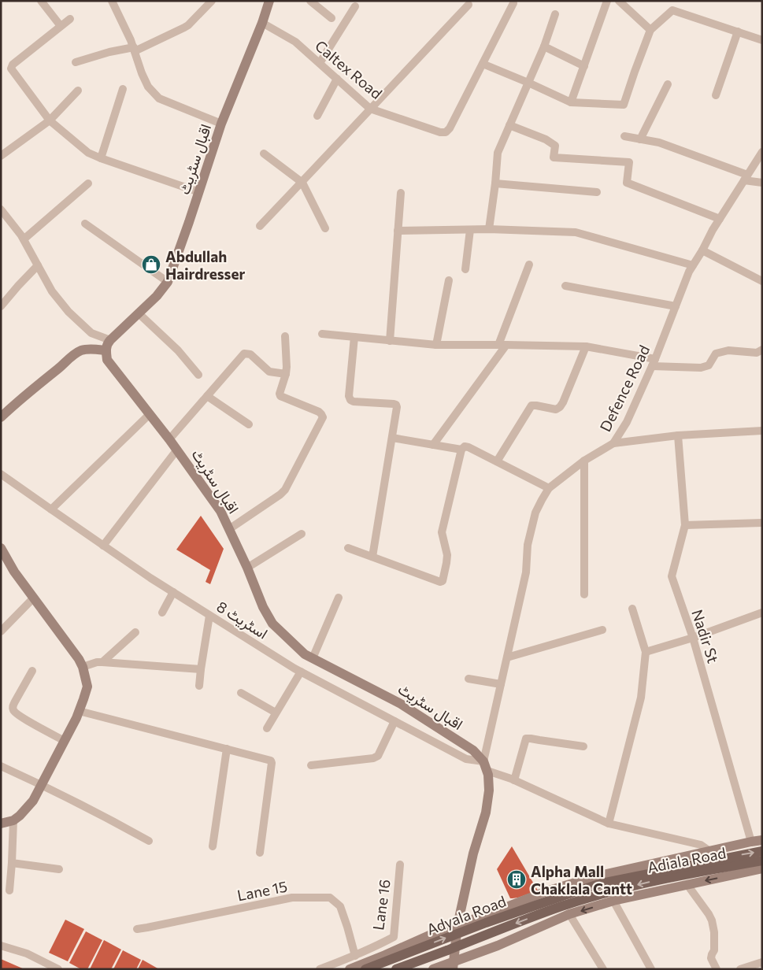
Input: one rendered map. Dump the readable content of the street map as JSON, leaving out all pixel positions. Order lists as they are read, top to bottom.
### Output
{
  "streets": {
    "main road": ["Adiala Road", "Adyala Road"],
    "street": [
      "Caltex Road",
      "اقبال سٹریٹ",
      "Defence Road",
      "اسٹریٹ 8",
      "Nadir St",
      "Lane 15",
      "Lane 16"
    ]
  },
  "crossings": [
    ["Caltex Road", "اقبال سٹریٹ"],
    ["اقبال سٹریٹ", "Defence Road"],
    ["اقبال سٹریٹ", "اسٹریٹ 8"],
    ["Defence Road", "اسٹریٹ 8"],
    ["Lane 15", "Lane 16"]
  ],
  "one_way": ["Adiala Road", "Adyala Road"],
  "places": {
    "shop": ["Abdullah Hairdresser"],
    "building": ["Alpha Mall Chaklala Cantt"]
  }
}
